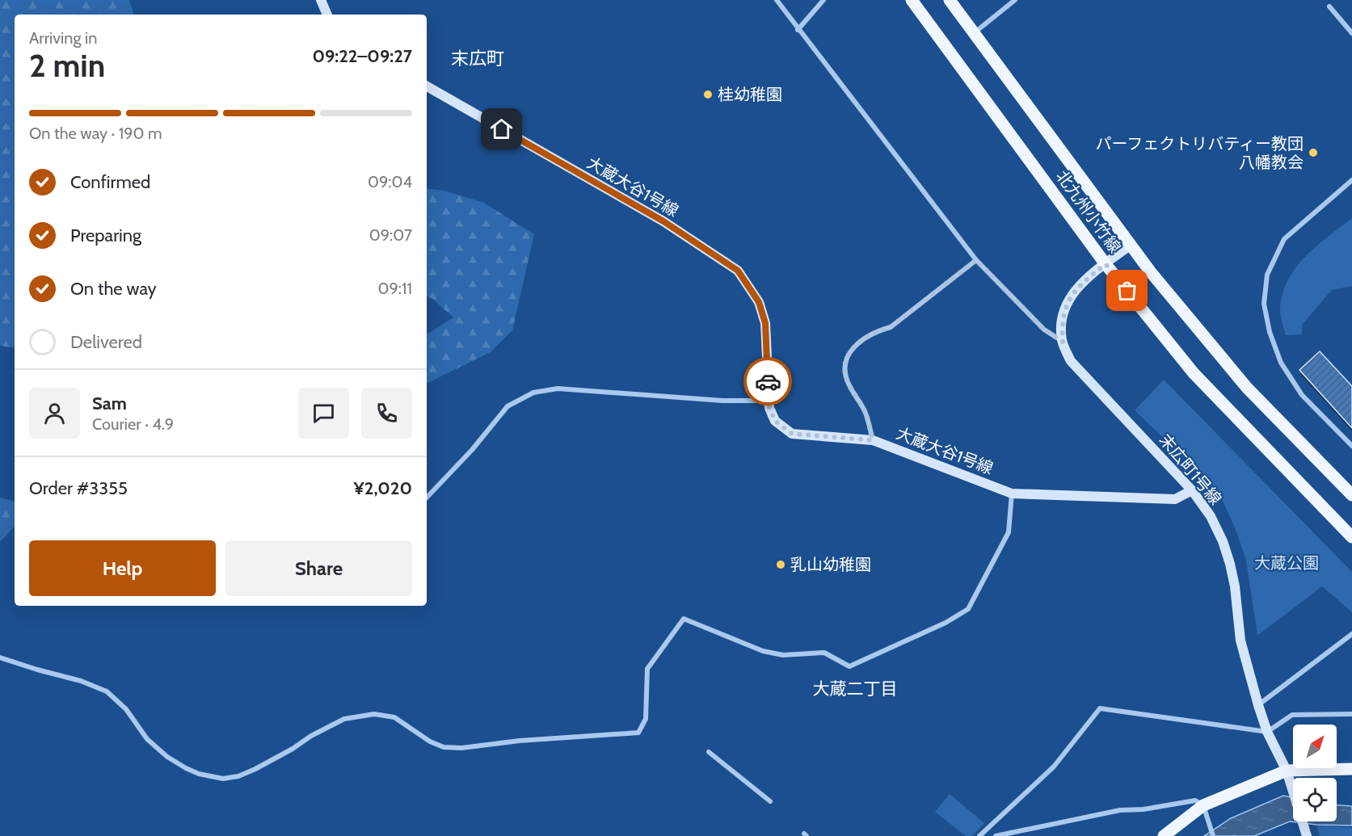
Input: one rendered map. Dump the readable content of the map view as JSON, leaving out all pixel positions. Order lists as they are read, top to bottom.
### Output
{
  "streets": {
    "main road": ["北九州小竹線"],
    "street": ["大蔵大谷1号線", "末広町1号線"]
  },
  "crossings": [
    ["大蔵大谷1号線", "末広町1号線"],
    ["北九州小竹線", "末広町1号線"]
  ],
  "districts": ["末広町", "大蔵二丁目"],
  "parks": ["大蔵公園"],
  "places": ["桂幼稚園", "パーフェクトリバティー教団 八幡教会", "乳山幼稚園"],
  "north": "top right",
  "page": {
    "heading": ["2 min", "Arriving in", "09:22–09:27"],
    "panel": [
      "Sam",
      "Courier · 4.9",
      "Order #3355",
      "¥2,020"
    ],
    "bar": "On the way · 190 m",
    "list": [
      ["Confirmed", "09:04"],
      ["Preparing", "09:07"],
      ["On the way", "09:11"],
      "Delivered"
    ],
    "buttons": ["Help", "Share"]
  }
}
